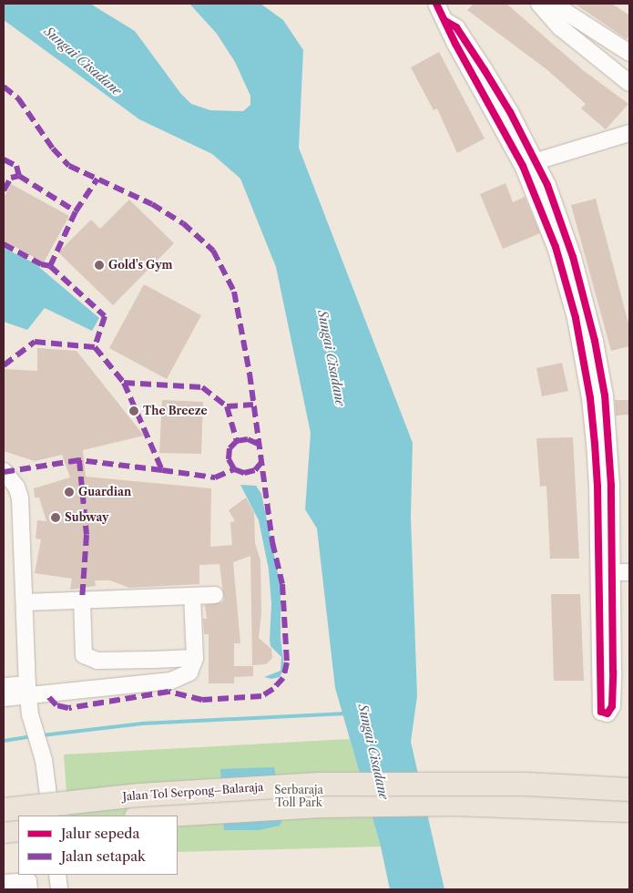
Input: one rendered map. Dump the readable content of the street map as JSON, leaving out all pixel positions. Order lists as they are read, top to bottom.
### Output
{
  "streets": {
    "highway": ["Jalan Tol Serpong–Balaraja"]
  },
  "water": ["Sungai Cisadane"],
  "parks": ["Serbaraja Toll Park"],
  "places": [
    "Gold's Gym",
    "The Breeze",
    "Guardian",
    "Subway"
  ],
  "legend": ["Jalur sepeda", "Jalan setapak"]
}
